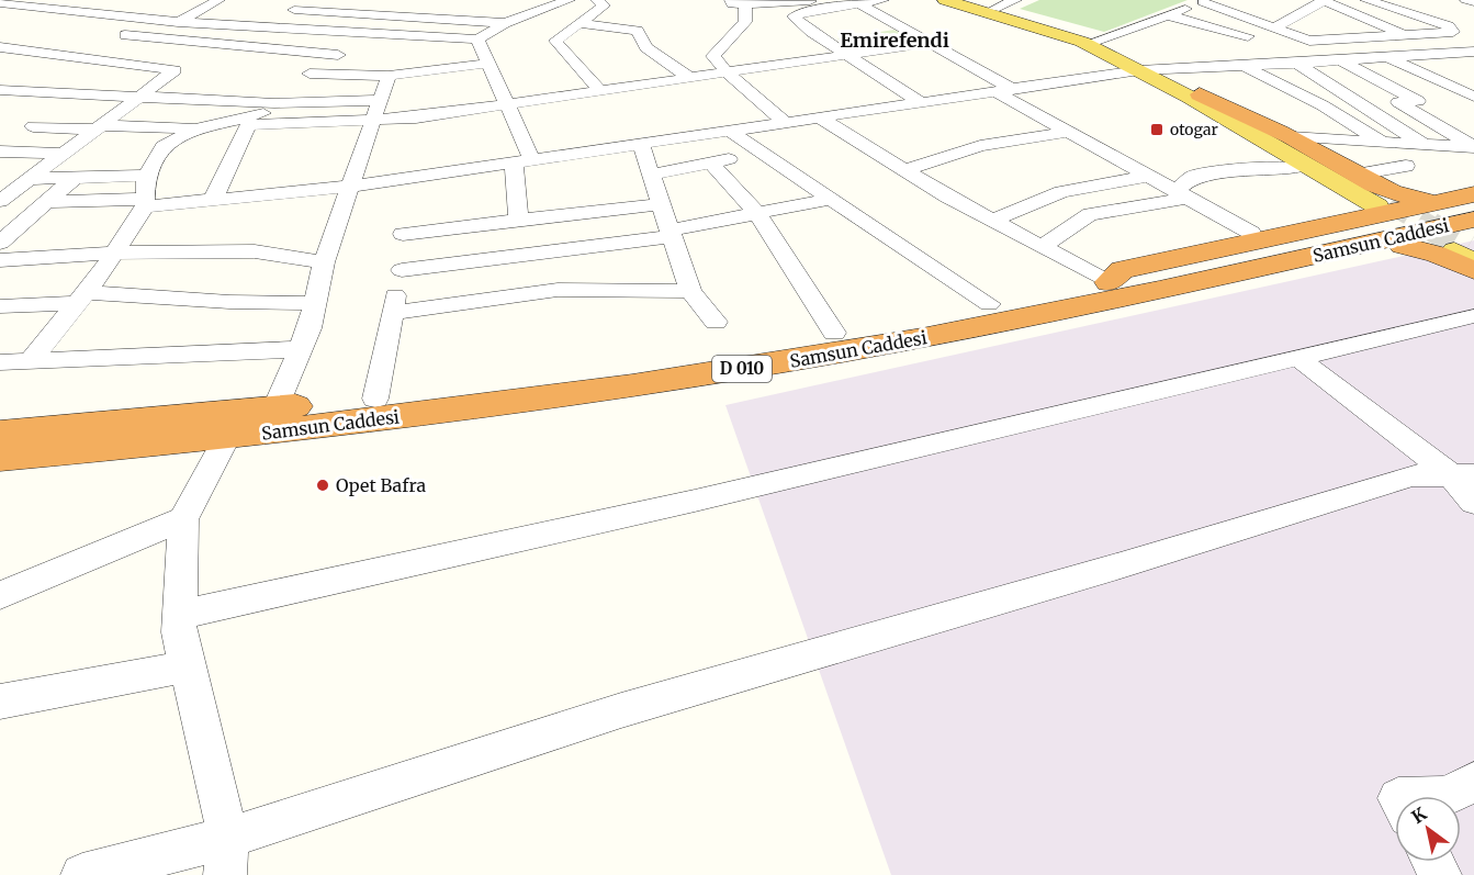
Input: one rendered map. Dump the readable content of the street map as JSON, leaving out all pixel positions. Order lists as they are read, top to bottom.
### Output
{
  "streets": {
    "highway": ["Samsun Caddesi", "D 010"]
  },
  "districts": ["Emirefendi"],
  "places": {
    "transit": ["otogar"],
    "other": ["Opet Bafra"]
  },
  "north": "top left"
}
